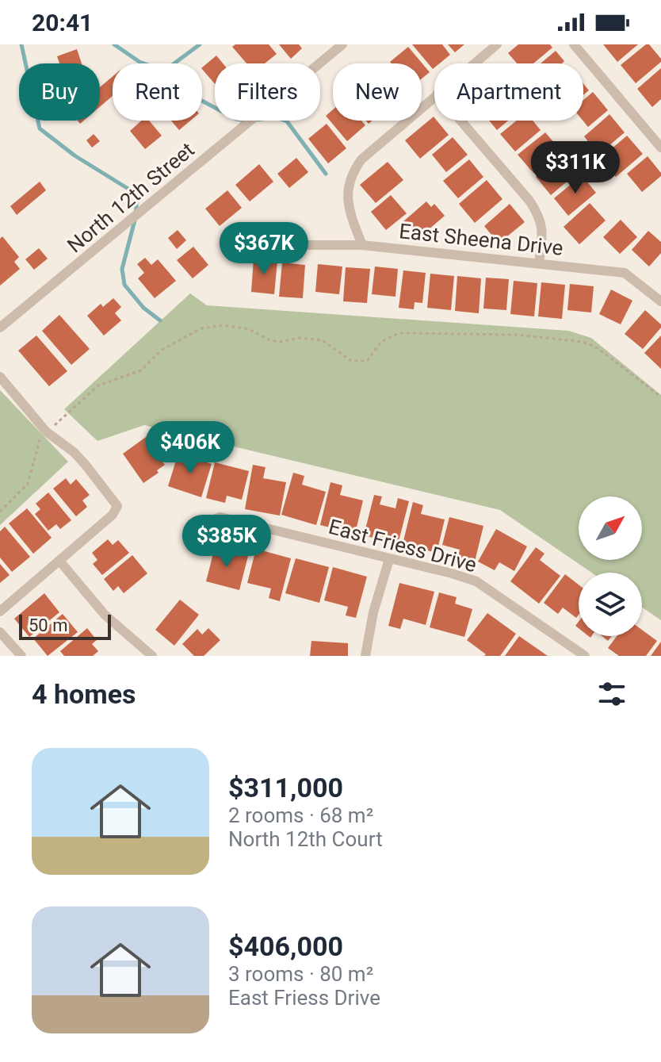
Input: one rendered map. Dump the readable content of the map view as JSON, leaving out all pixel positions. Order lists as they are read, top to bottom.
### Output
{
  "streets": {
    "street": ["North 12th Street", "East Sheena Drive", "East Friess Drive"]
  },
  "scale_bar": "50 m",
  "north": "top right",
  "page": {
    "status": "20:41",
    "chip": [
      "Buy",
      "Rent",
      "Filters",
      "New",
      "Apartment"
    ],
    "price": [
      "$311K",
      "$367K",
      "$406K",
      "$385K"
    ],
    "scale": "50 m",
    "heading": "4 homes",
    "list": [
      {
        "name": "$311,000",
        "note": "2 rooms · 68 m² · North 12th Court"
      },
      {
        "name": "$406,000",
        "note": "3 rooms · 80 m² · East Friess Drive"
      }
    ]
  }
}
